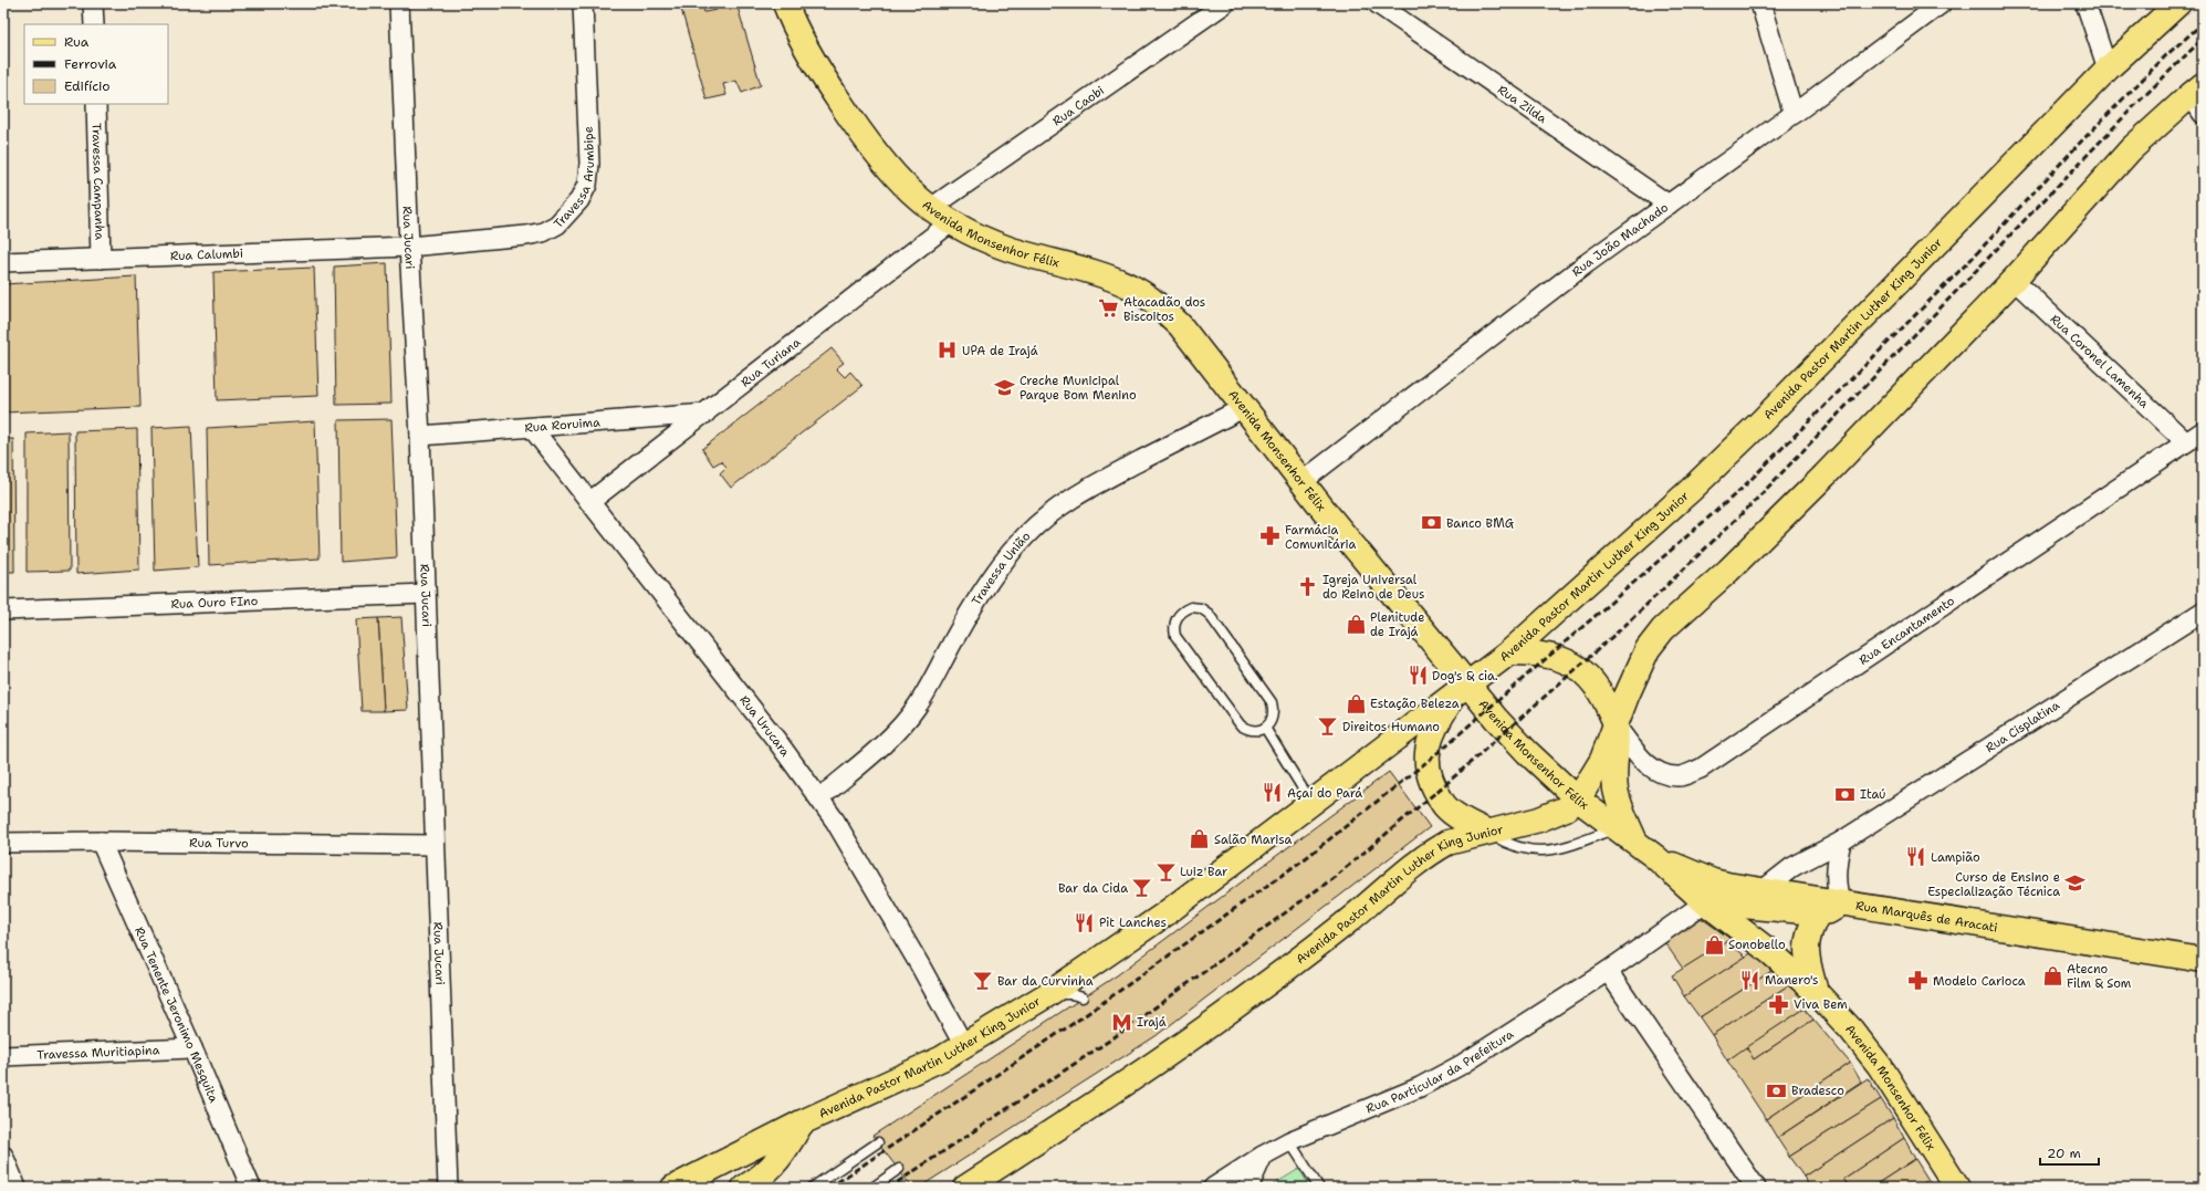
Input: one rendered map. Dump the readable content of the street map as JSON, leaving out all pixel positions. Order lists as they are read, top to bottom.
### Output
{
  "streets": {
    "main road": ["Avenida Monsenhor Félix", "Avenida Pastor Martin Luther King Junior", "Rua Marquês de Aracati"],
    "street": [
      "Rua Zilda",
      "Rua Caobi",
      "Travessa Arumbipe",
      "Travessa Campanha",
      "Rua Jucari",
      "Rua João Machado",
      "Rua Calumbi",
      "Rua Coronel Lamenha",
      "Rua Turiana",
      "Rua Roruima",
      "Travessa União",
      "Rua Ouro FIno",
      "Rua Encantamento",
      "Rua Urucara",
      "Rua Cisplatina",
      "Rua Turvo",
      "Rua Tenente Jeronimo Mesquita",
      "Travessa Muritiapina",
      "Rua Particular da Prefeitura"
    ]
  },
  "crossings": [
    ["Rua Zilda", "Rua João Machado"],
    ["Rua Caobi", "Avenida Monsenhor Félix"],
    ["Travessa Arumbipe", "Rua Jucari"],
    ["Travessa Arumbipe", "Rua Calumbi"],
    ["Travessa Campanha", "Rua Calumbi"],
    ["Avenida Monsenhor Félix", "Rua João Machado"],
    ["Avenida Monsenhor Félix", "Avenida Pastor Martin Luther King Junior"],
    ["Avenida Monsenhor Félix", "Rua Turiana"],
    ["Avenida Monsenhor Félix", "Travessa União"],
    ["Avenida Monsenhor Félix", "Rua Marquês de Aracati"],
    ["Avenida Monsenhor Félix", "Rua Particular da Prefeitura"],
    ["Rua Jucari", "Rua Calumbi"],
    ["Rua Jucari", "Rua Roruima"],
    ["Rua Jucari", "Rua Ouro FIno"],
    ["Rua Jucari", "Rua Turvo"],
    ["Avenida Pastor Martin Luther King Junior", "Rua Coronel Lamenha"],
    ["Avenida Pastor Martin Luther King Junior", "Rua Encantamento"],
    ["Avenida Pastor Martin Luther King Junior", "Rua Urucara"],
    ["Rua Coronel Lamenha", "Rua Encantamento"],
    ["Rua Turiana", "Rua Roruima"],
    ["Rua Turiana", "Rua Urucara"],
    ["Rua Roruima", "Rua Urucara"],
    ["Travessa União", "Rua Urucara"],
    ["Rua Cisplatina", "Rua Marquês de Aracati"],
    ["Rua Turvo", "Rua Tenente Jeronimo Mesquita"],
    ["Rua Tenente Jeronimo Mesquita", "Travessa Muritiapina"]
  ],
  "places": {
    "supermarket": ["Atacadão dos Biscoitos"],
    "hospital": ["UPA de Irajá"],
    "school or university": ["Creche Municipal Parque Bom Menino", "Curso de Ensino e Especialização Técnica"],
    "bank": ["Banco BMG", "Itaú", "Bradesco"],
    "pharmacy": ["Farmácia Comunitária", "Modelo Carioca", "Viva Bem"],
    "church": ["Igreja Universal do Reino de Deus"],
    "shop": [
      "Plenitude de Irajá",
      "Estação Beleza",
      "Salão Marisa",
      "Sonobello",
      "Atecno Film & Som"
    ],
    "restaurant": [
      "Dog's & cia.",
      "Açaí do Pará",
      "Lampião",
      "Pit Lanches",
      "Manero's"
    ],
    "bar": [
      "Direitos Humano",
      "Luiz Bar",
      "Bar da Cida",
      "Bar da Curvinha"
    ],
    "metro station": ["Irajá"]
  },
  "legend": ["Rua", "Ferrovia", "Edifício"],
  "scale_bar": "20 m"
}
